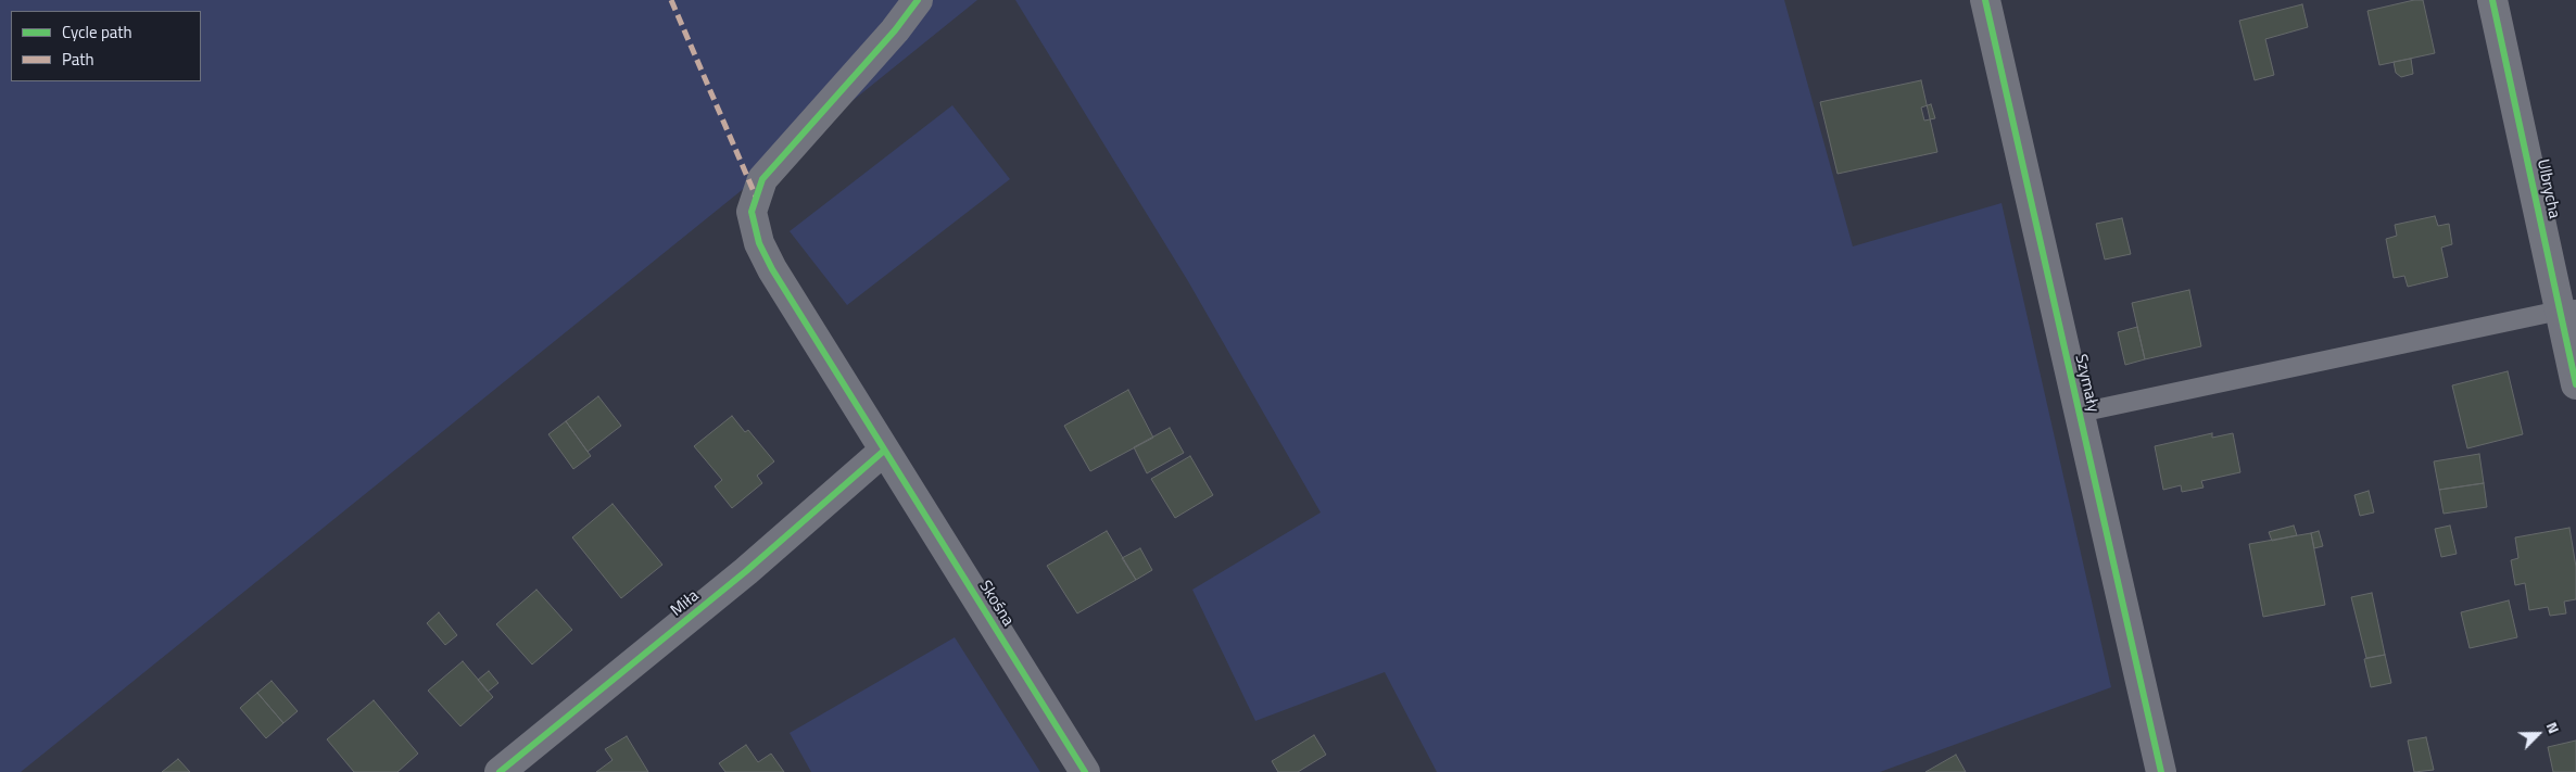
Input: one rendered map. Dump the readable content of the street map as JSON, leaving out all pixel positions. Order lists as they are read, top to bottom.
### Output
{
  "streets": {
    "street": [
      "Ulbrycha",
      "Szymały",
      "Miła",
      "Skośna"
    ]
  },
  "crossings": [
    ["Miła", "Skośna"]
  ],
  "legend": ["Cycle path", "Path"],
  "north": "top right"
}
